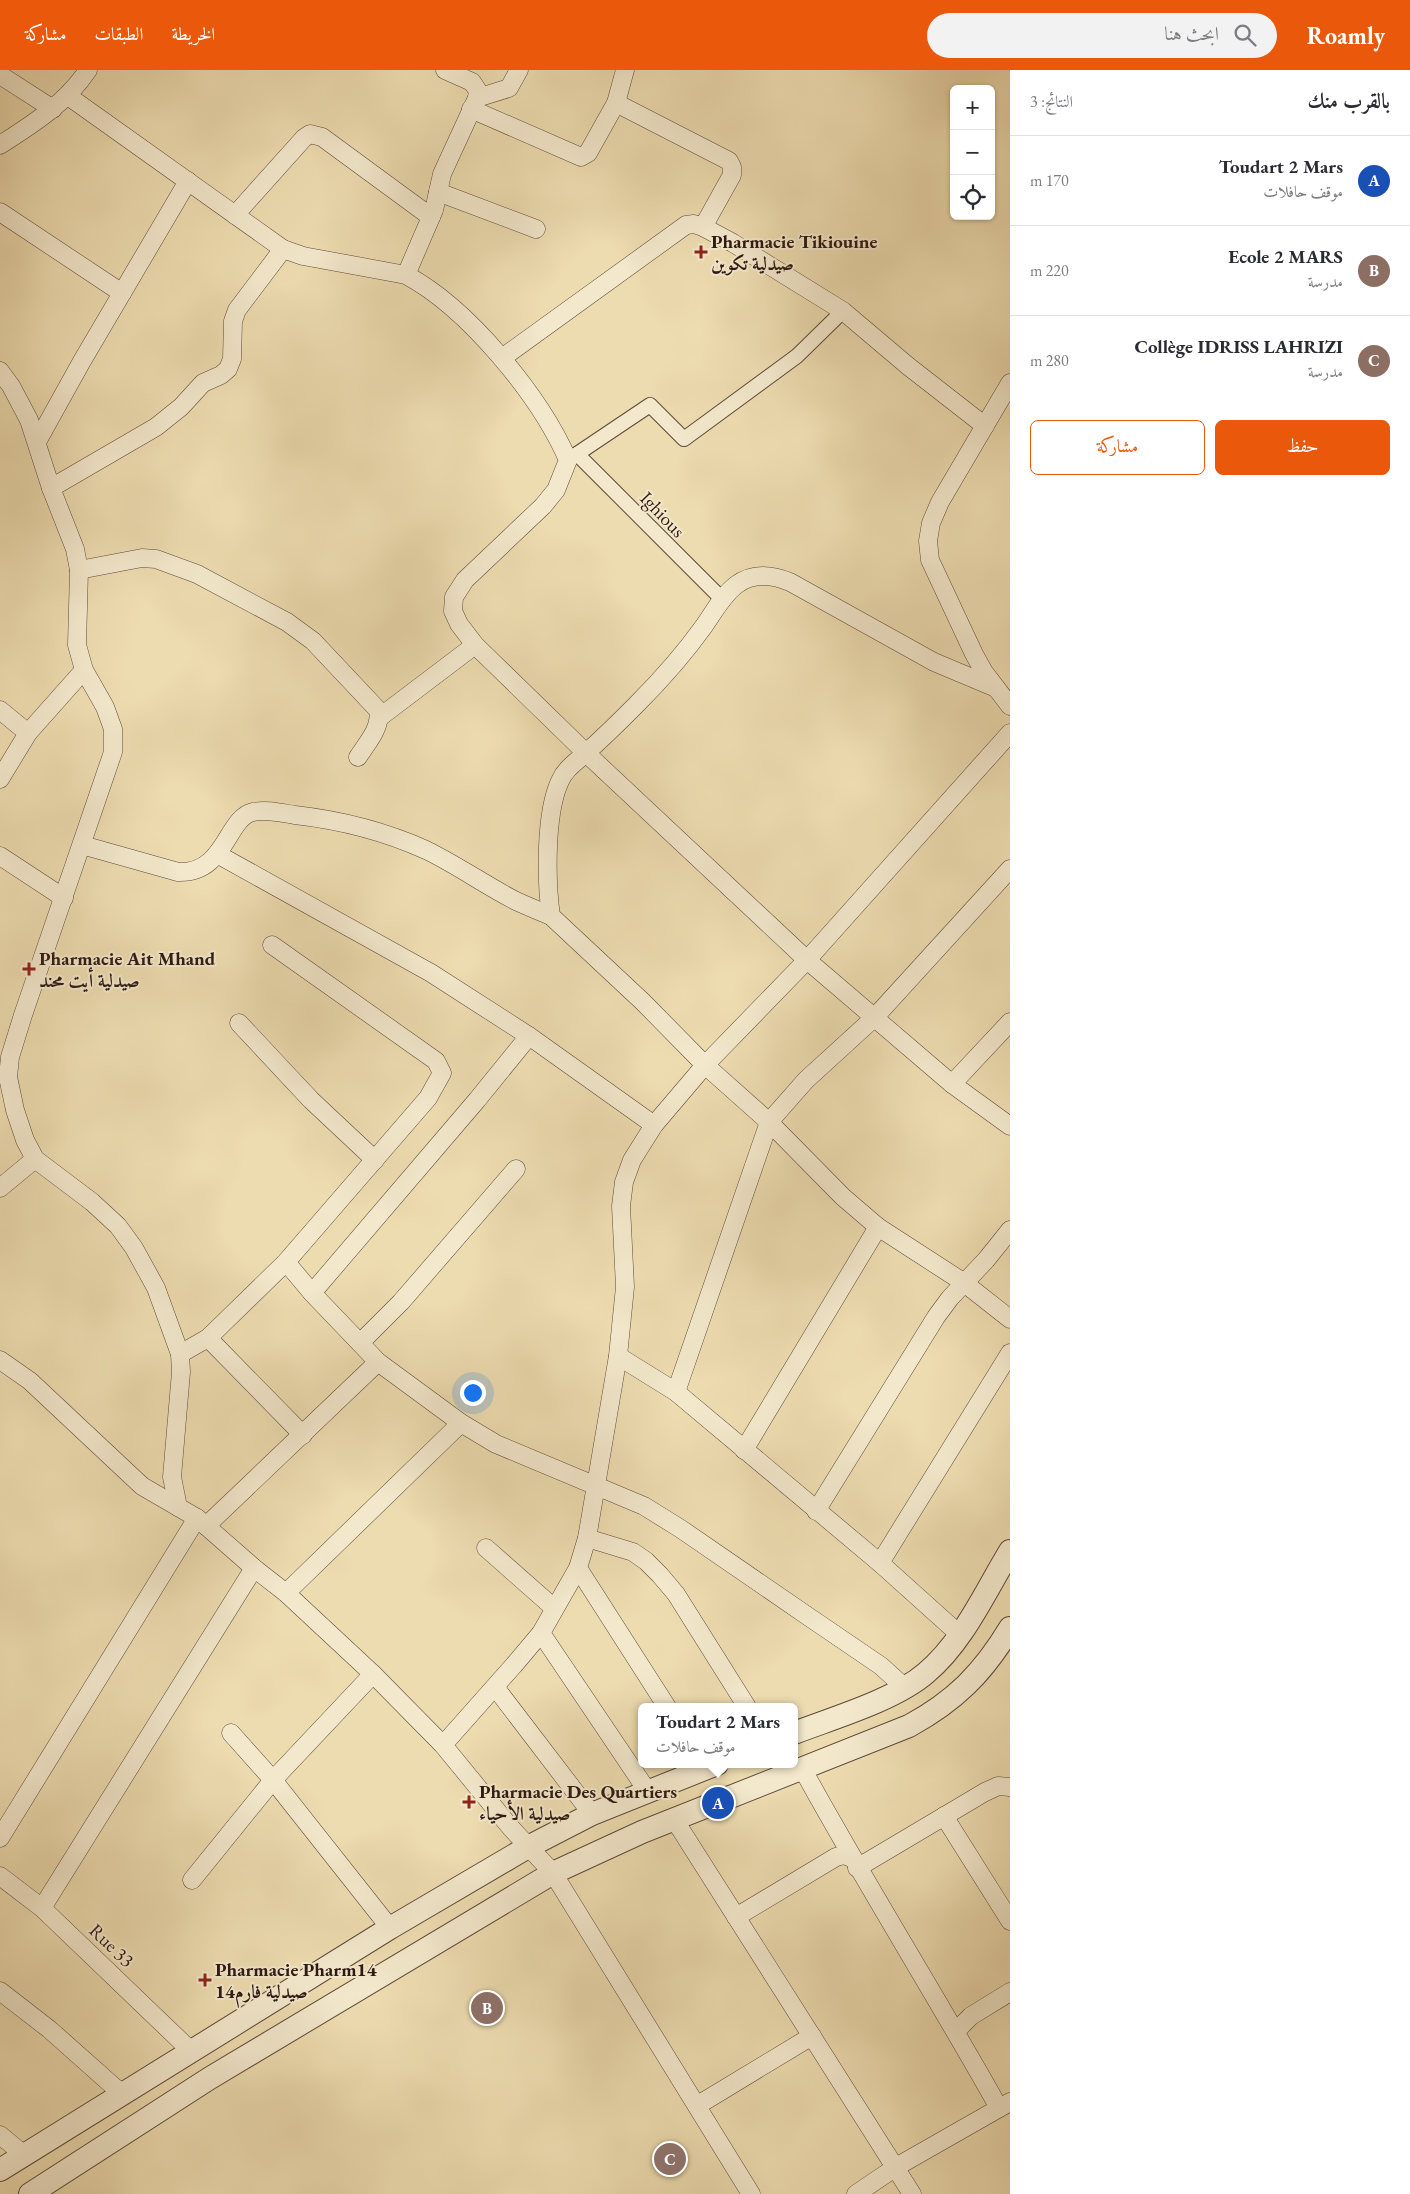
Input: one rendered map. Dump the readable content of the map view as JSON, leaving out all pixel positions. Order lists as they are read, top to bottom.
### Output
{
  "streets": {
    "street": ["Ighious", "Rue 33"]
  },
  "places": {
    "health": [
      "Pharmacie Tikiouine صيدلية تكوين",
      "Pharmacie Ait Mhand صيدلية أيت محند",
      "Pharmacie Des Quartiers صيدلية الأحياء",
      "Pharmacie Pharm14 صيدلية فارم14"
    ]
  },
  "page": {
    "header": "Roamly",
    "search": "ابحث هنا",
    "nav": ["الخريطة", "الطبقات", "مشاركة"],
    "heading": ["بالقرب منك", "النتائج: 3"],
    "map_buttons": ["+", "−"],
    "list": [
      {
        "mark": "A",
        "name": "Toudart 2 Mars",
        "note": "موقف حافلات",
        "value": "170 m"
      },
      {
        "mark": "B",
        "name": "Ecole 2 MARS",
        "note": "مدرسة",
        "value": "220 m"
      },
      {
        "mark": "C",
        "name": "Collège IDRISS LAHRIZI",
        "note": "مدرسة",
        "value": "280 m"
      }
    ],
    "buttons": ["حفظ", "مشاركة"],
    "popup": ["Toudart 2 Mars", "موقف حافلات"],
    "pins": ["A", "B", "C"]
  }
}
